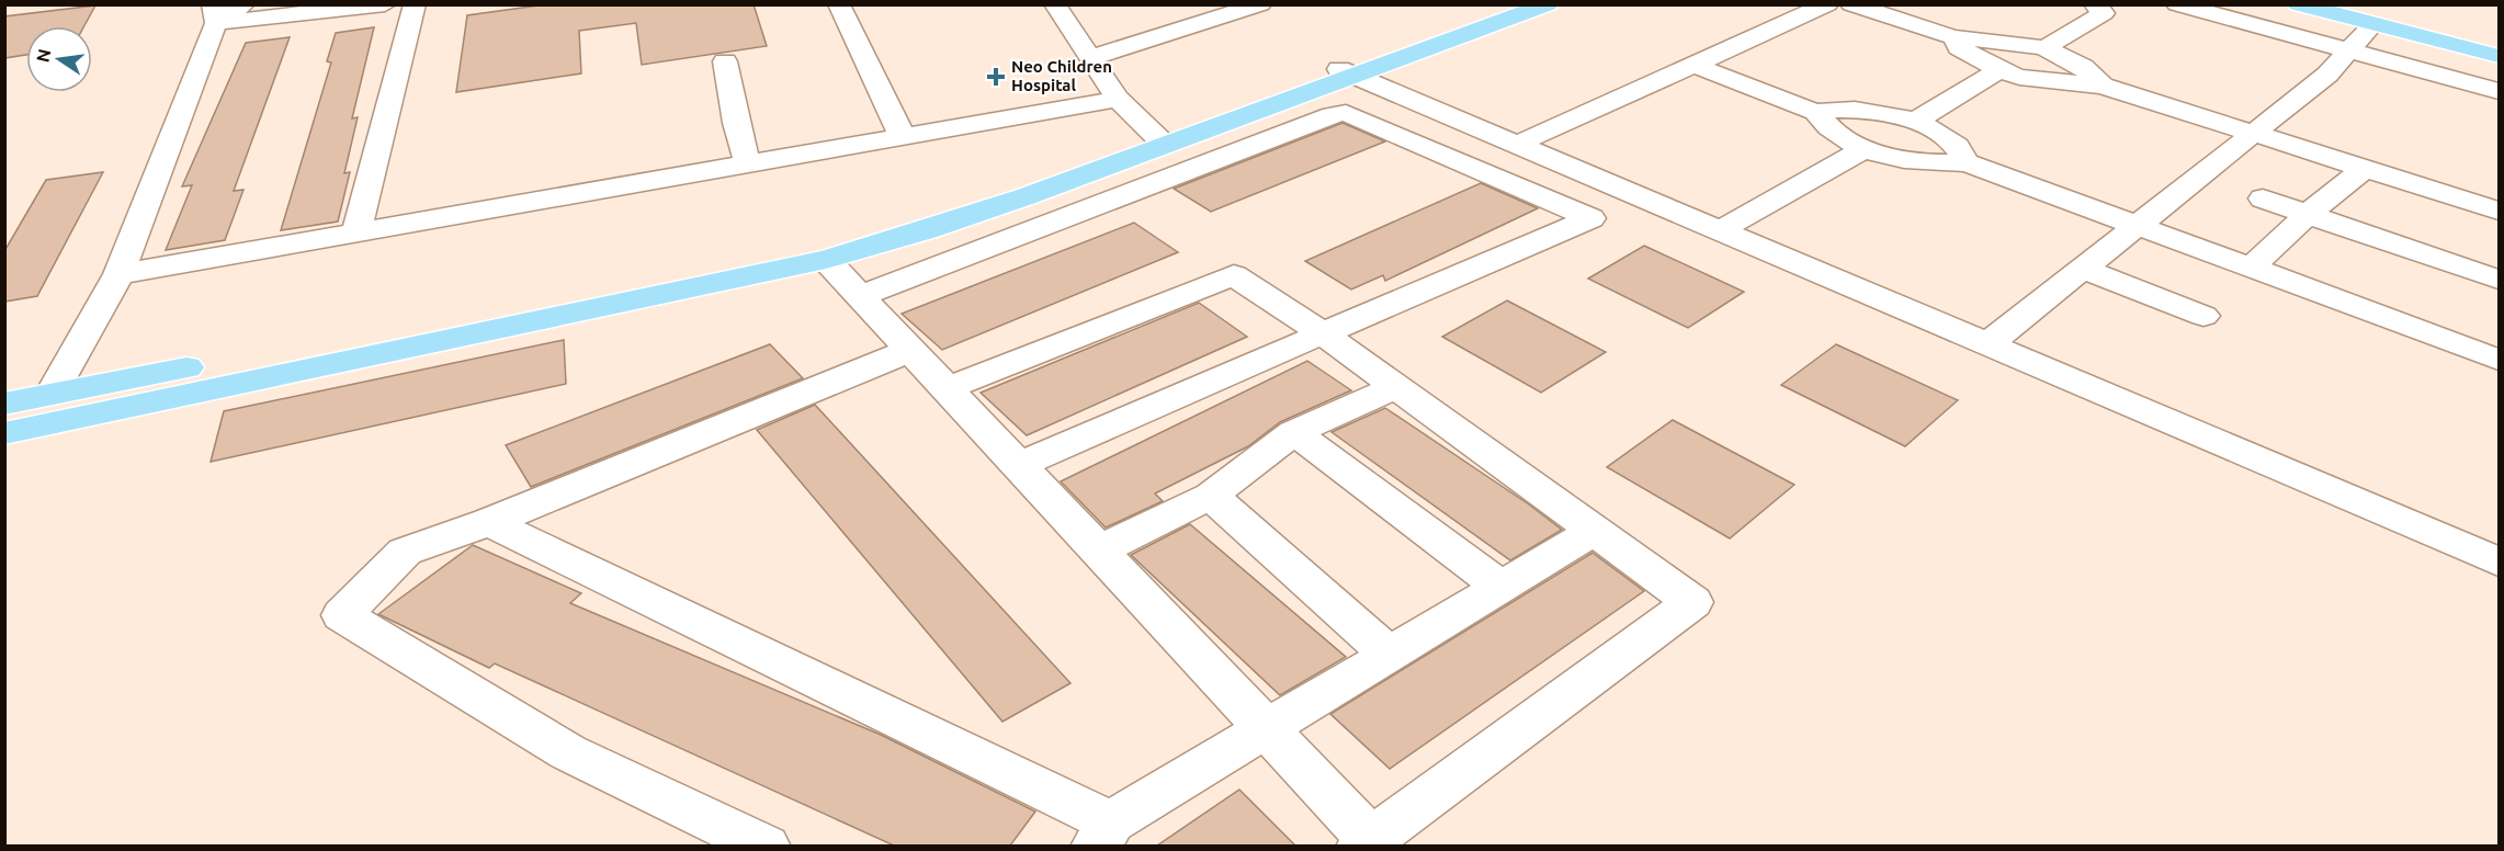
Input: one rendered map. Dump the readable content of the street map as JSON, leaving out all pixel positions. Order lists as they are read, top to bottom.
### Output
{
  "places": {
    "health": ["Neo Children Hospital"]
  },
  "north": "left"
}
